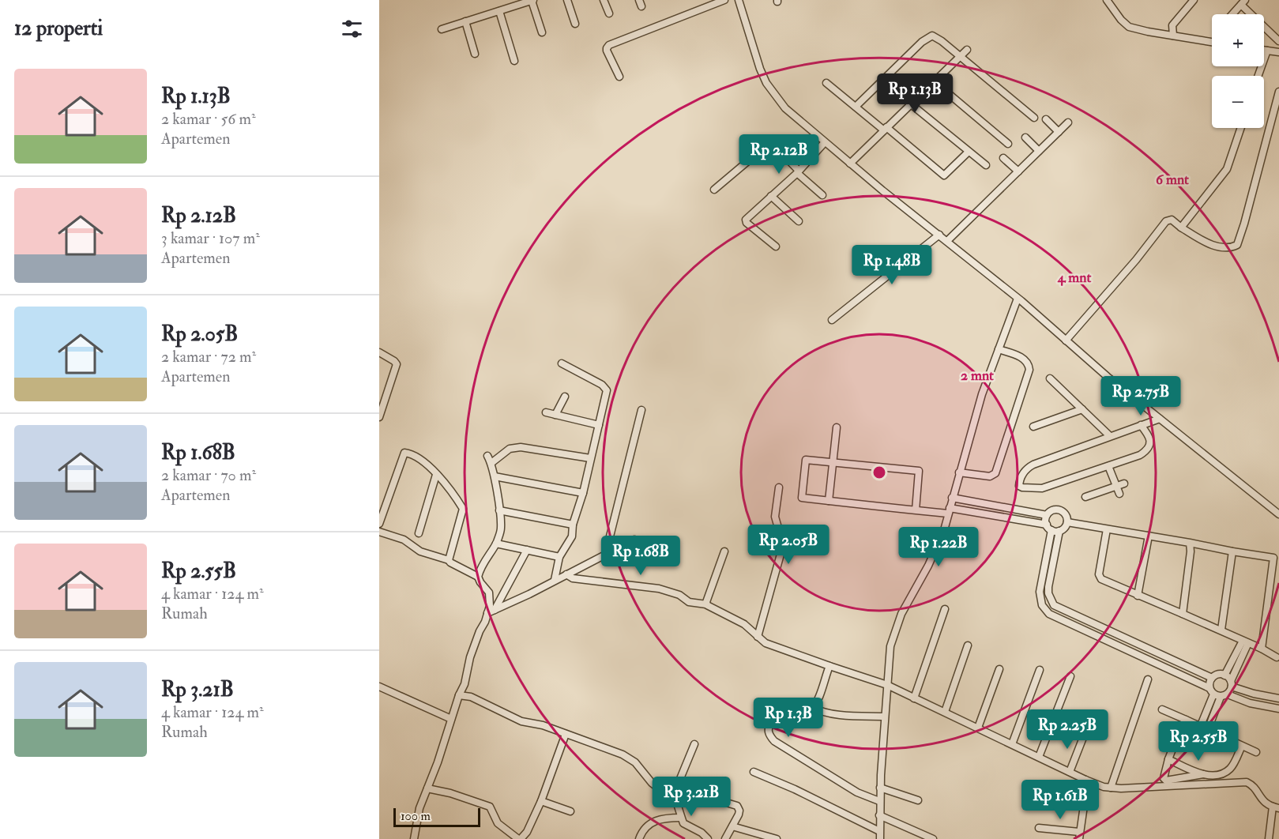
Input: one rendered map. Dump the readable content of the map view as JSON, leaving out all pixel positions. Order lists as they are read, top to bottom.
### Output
{
  "scale_bar": "100 m",
  "page": {
    "heading": "12 properti",
    "map_buttons": ["+", "−"],
    "list": [
      {
        "name": "Rp 1.13B",
        "note": "2 kamar · 56 m² · Apartemen"
      },
      {
        "name": "Rp 2.12B",
        "note": "3 kamar · 107 m² · Apartemen"
      },
      {
        "name": "Rp 2.05B",
        "note": "2 kamar · 72 m² · Apartemen"
      },
      {
        "name": "Rp 1.68B",
        "note": "2 kamar · 70 m² · Apartemen"
      },
      {
        "name": "Rp 2.55B",
        "note": "4 kamar · 124 m² · Rumah"
      },
      {
        "name": "Rp 3.21B",
        "note": "4 kamar · 124 m² · Rumah"
      }
    ],
    "price": [
      "Rp 1.13B",
      "Rp 2.12B",
      "Rp 1.48B",
      "Rp 2.75B",
      "Rp 2.05B",
      "Rp 1.22B",
      "Rp 1.68B",
      "Rp 1.3B",
      "Rp 2.25B",
      "Rp 2.55B",
      "Rp 3.21B",
      "Rp 1.61B"
    ],
    "scale": "100 m"
  },
  "rings": ["6 mnt", "4 mnt", "2 mnt"]
}
